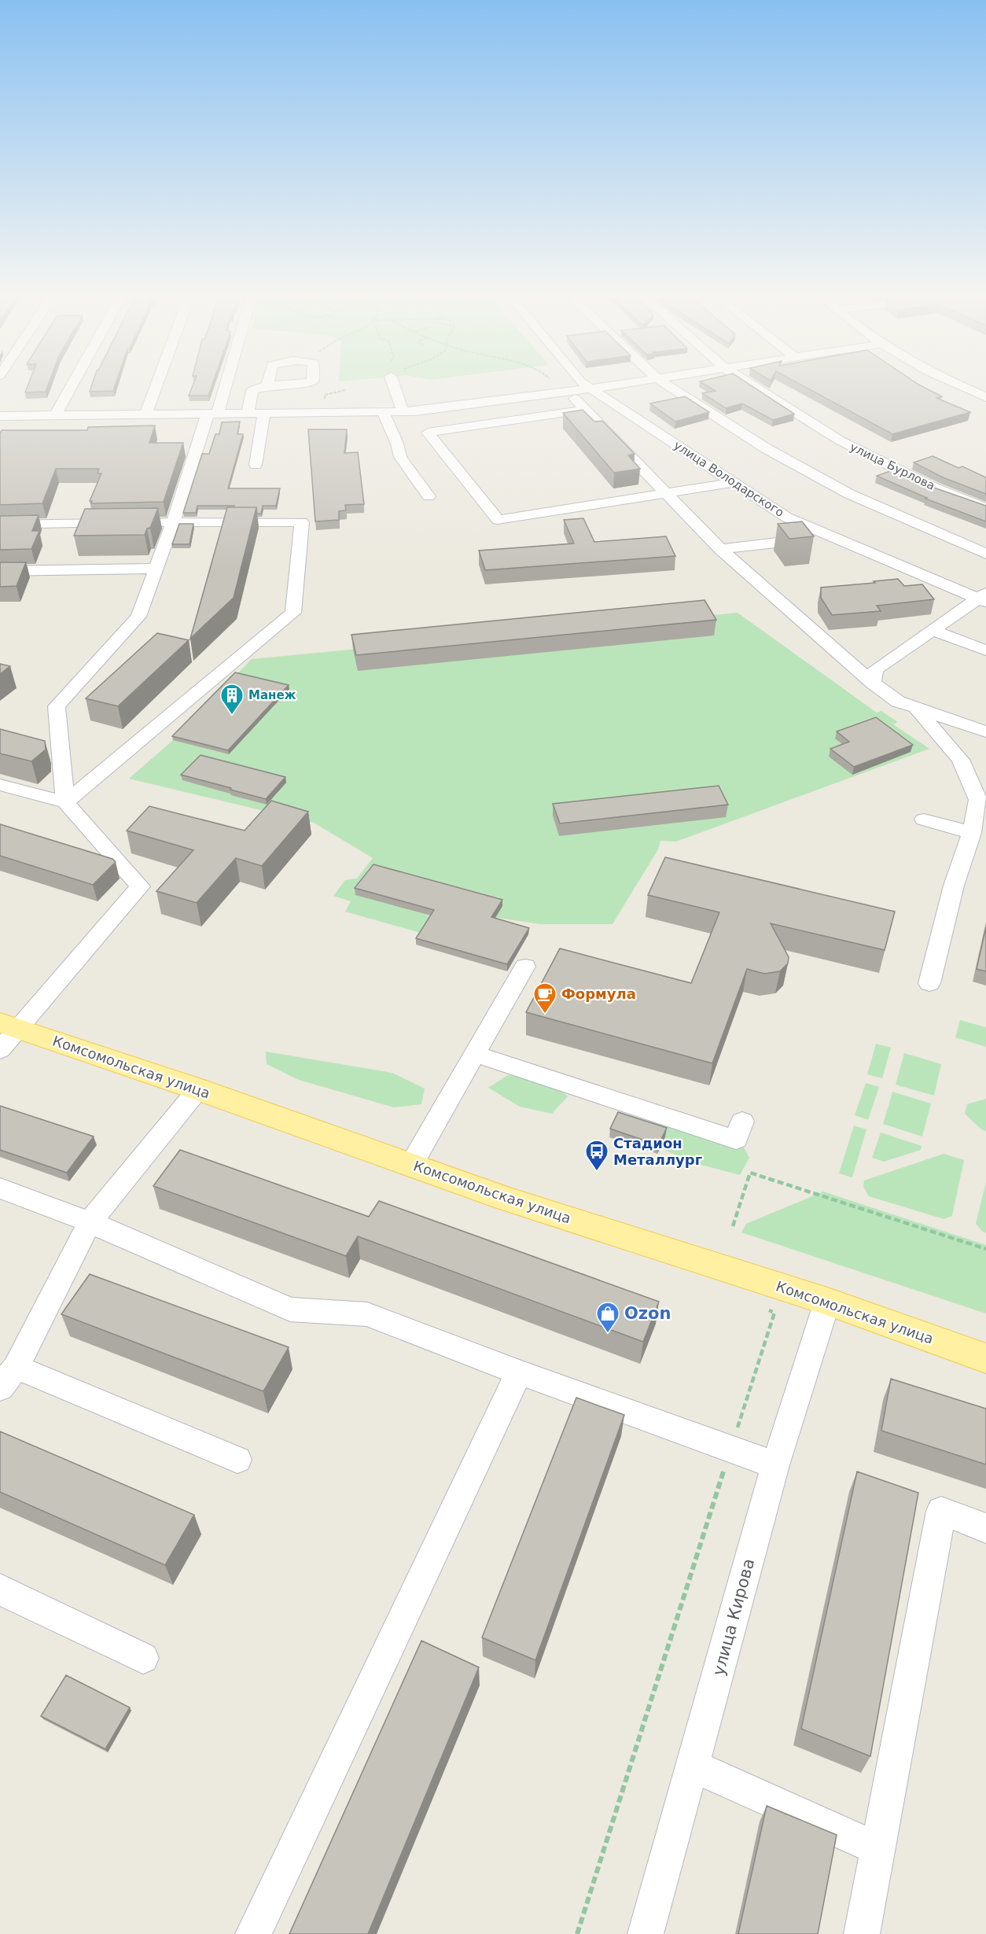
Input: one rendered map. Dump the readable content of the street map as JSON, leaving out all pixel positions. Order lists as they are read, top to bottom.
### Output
{
  "streets": {
    "main road": ["Комсомольская улица"],
    "street": ["улица Бурлова", "улица Володарского", "улица Кирова"]
  },
  "crossings": [
    ["Комсомольская улица", "улица Кирова"]
  ],
  "places": {
    "building": ["Манеж"],
    "cafe": ["Формула"],
    "bus stop": ["Стадион Металлург"],
    "shop": ["Ozon"]
  }
}
